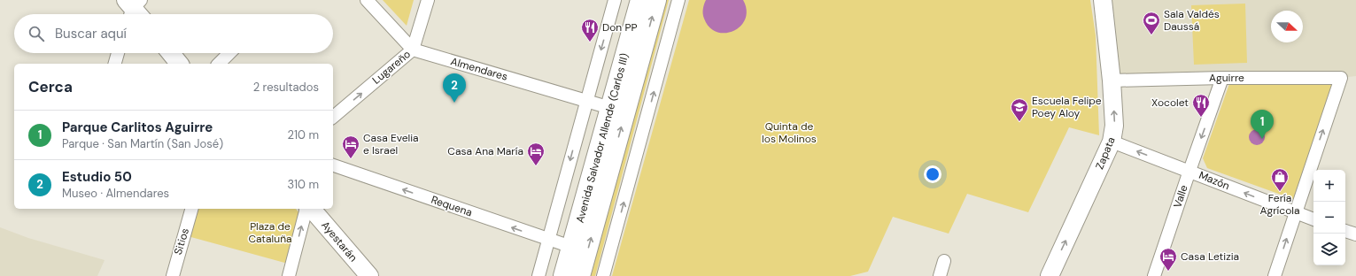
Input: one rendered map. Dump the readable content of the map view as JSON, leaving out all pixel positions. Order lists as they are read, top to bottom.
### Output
{
  "streets": {
    "main road": ["Avenida Salvador Allende (Carlos III)", "Zapata", "Ayestarán"],
    "street": [
      "Lugareño",
      "Almendares",
      "Aguirre",
      "Mazón",
      "Valle",
      "Requena",
      "Sitios"
    ]
  },
  "crossings": [
    ["Lugareño", "Almendares"],
    ["Almendares", "Avenida Salvador Allende (Carlos III)"],
    ["Aguirre", "Zapata"],
    ["Aguirre", "Mazón"],
    ["Aguirre", "Valle"],
    ["Avenida Salvador Allende (Carlos III)", "Requena"],
    ["Zapata", "Mazón"],
    ["Mazón", "Valle"]
  ],
  "one_way": [
    "Lugareño",
    "Zapata",
    "Mazón",
    "Valle",
    "Requena"
  ],
  "parks": ["Quinta de los Molinos", "Plaza de Cataluña"],
  "places": {
    "sports": ["Sala Valdés Daussá"],
    "restaurant": ["Don PP", "Xocolet"],
    "school or university": ["Escuela Felipe Poey Aloy"],
    "hotel": ["Casa Evelia e Israel", "Casa Ana María", "Casa Letizia"],
    "shop": ["Fería Agrícola"]
  },
  "north": "right",
  "page": {
    "search": "Buscar aquí",
    "heading": ["Cerca", "2 resultados"],
    "pins": ["2", "1"],
    "list": [
      {
        "mark": "1",
        "name": "Parque Carlitos Aguirre",
        "note": "Parque · San Martín (San José)",
        "value": "210 m"
      },
      {
        "mark": "2",
        "name": "Estudio 50",
        "note": "Museo · Almendares",
        "value": "310 m"
      }
    ],
    "map_buttons": ["+", "−"]
  }
}
